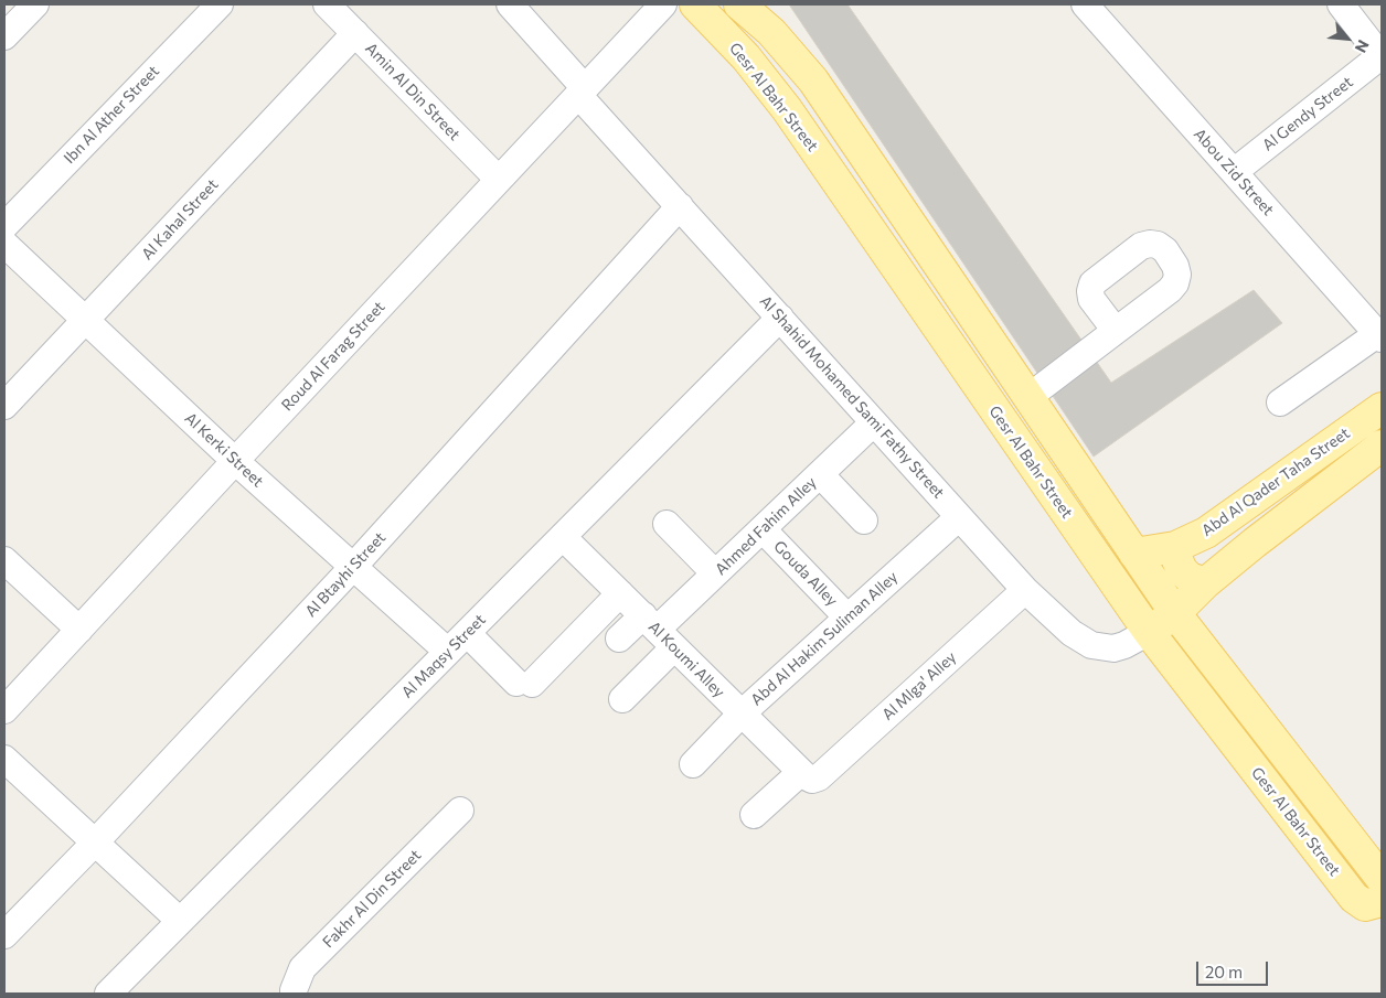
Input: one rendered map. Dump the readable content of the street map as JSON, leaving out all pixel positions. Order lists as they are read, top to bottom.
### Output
{
  "streets": {
    "main road": ["Gesr Al Bahr Street", "Abd Al Qader Taha Street"],
    "street": [
      "Amin Al Din Street",
      "Al Gendy Street",
      "Ibn Al Ather Street",
      "Abou Zid Street",
      "Al Kahal Street",
      "Roud Al Farag Street",
      "Al Shahid Mohamed Sami Fathy Street",
      "Al Kerki Street",
      "Ahmed Fahim Alley",
      "Gouda Alley",
      "Al Btayhi Street",
      "Abd Al Hakim Suliman Alley",
      "Al Maqsy Street",
      "Al Koumi Alley",
      "Al Mlga' Alley",
      "Fakhr Al Din Street"
    ]
  },
  "crossings": [
    ["Amin Al Din Street", "Al Kahal Street"],
    ["Amin Al Din Street", "Roud Al Farag Street"],
    ["Gesr Al Bahr Street", "Al Shahid Mohamed Sami Fathy Street"],
    ["Gesr Al Bahr Street", "Abd Al Qader Taha Street"],
    ["Al Gendy Street", "Abou Zid Street"],
    ["Al Kahal Street", "Al Kerki Street"],
    ["Roud Al Farag Street", "Al Shahid Mohamed Sami Fathy Street"],
    ["Roud Al Farag Street", "Al Kerki Street"],
    ["Al Shahid Mohamed Sami Fathy Street", "Abd Al Qader Taha Street"],
    ["Al Shahid Mohamed Sami Fathy Street", "Ahmed Fahim Alley"],
    ["Al Shahid Mohamed Sami Fathy Street", "Al Btayhi Street"],
    ["Al Shahid Mohamed Sami Fathy Street", "Abd Al Hakim Suliman Alley"],
    ["Al Shahid Mohamed Sami Fathy Street", "Al Maqsy Street"],
    ["Al Shahid Mohamed Sami Fathy Street", "Al Mlga' Alley"],
    ["Al Kerki Street", "Al Btayhi Street"],
    ["Al Kerki Street", "Al Maqsy Street"],
    ["Ahmed Fahim Alley", "Gouda Alley"],
    ["Ahmed Fahim Alley", "Al Koumi Alley"],
    ["Gouda Alley", "Abd Al Hakim Suliman Alley"],
    ["Abd Al Hakim Suliman Alley", "Al Koumi Alley"],
    ["Al Maqsy Street", "Al Koumi Alley"],
    ["Al Koumi Alley", "Al Mlga' Alley"]
  ],
  "scale_bar": "20 m",
  "north": "bottom right"
}
